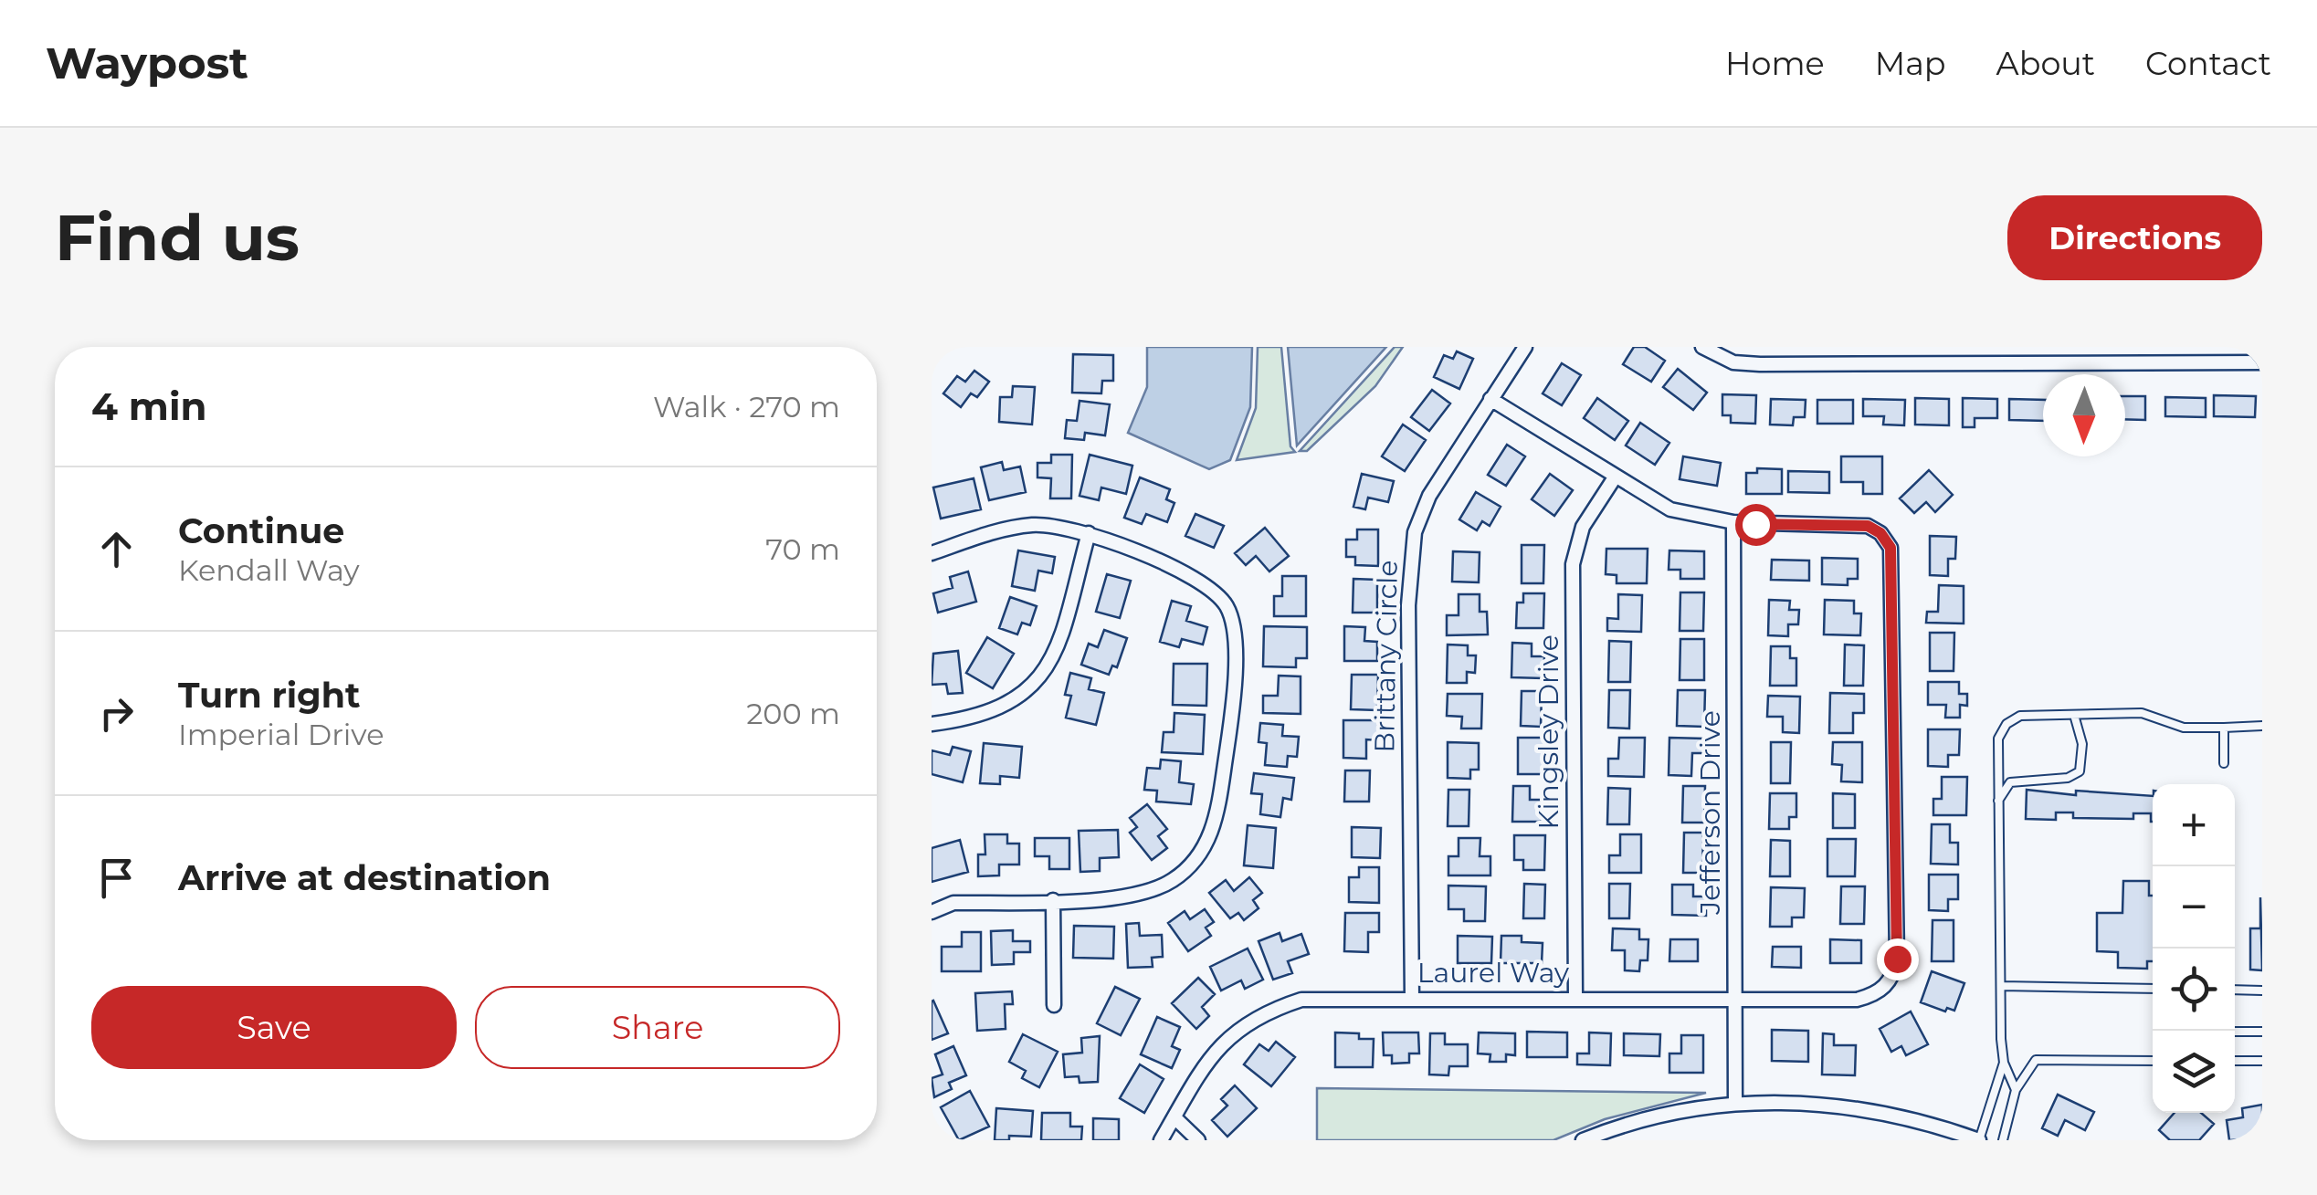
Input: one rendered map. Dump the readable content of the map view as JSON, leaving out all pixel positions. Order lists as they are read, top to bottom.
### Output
{
  "streets": {
    "street": [
      "Brittany Circle",
      "Kingsley Drive",
      "Jefferson Drive",
      "Laurel Way"
    ]
  },
  "crossings": [
    ["Brittany Circle", "Laurel Way"],
    ["Kingsley Drive", "Laurel Way"],
    ["Jefferson Drive", "Laurel Way"]
  ],
  "north": "bottom",
  "page": {
    "header": "Waypost",
    "nav": [
      "Home",
      "Map",
      "About",
      "Contact"
    ],
    "buttons": [
      "Directions",
      ["Save", "Share"]
    ],
    "title": "Find us",
    "heading": ["4 min", "Walk · 270 m"],
    "list": [
      ["Continue", "Kendall Way", "70 m"],
      ["Turn right", "Imperial Drive", "200 m"],
      "Arrive at destination"
    ],
    "map_buttons": ["+", "−"]
  }
}
